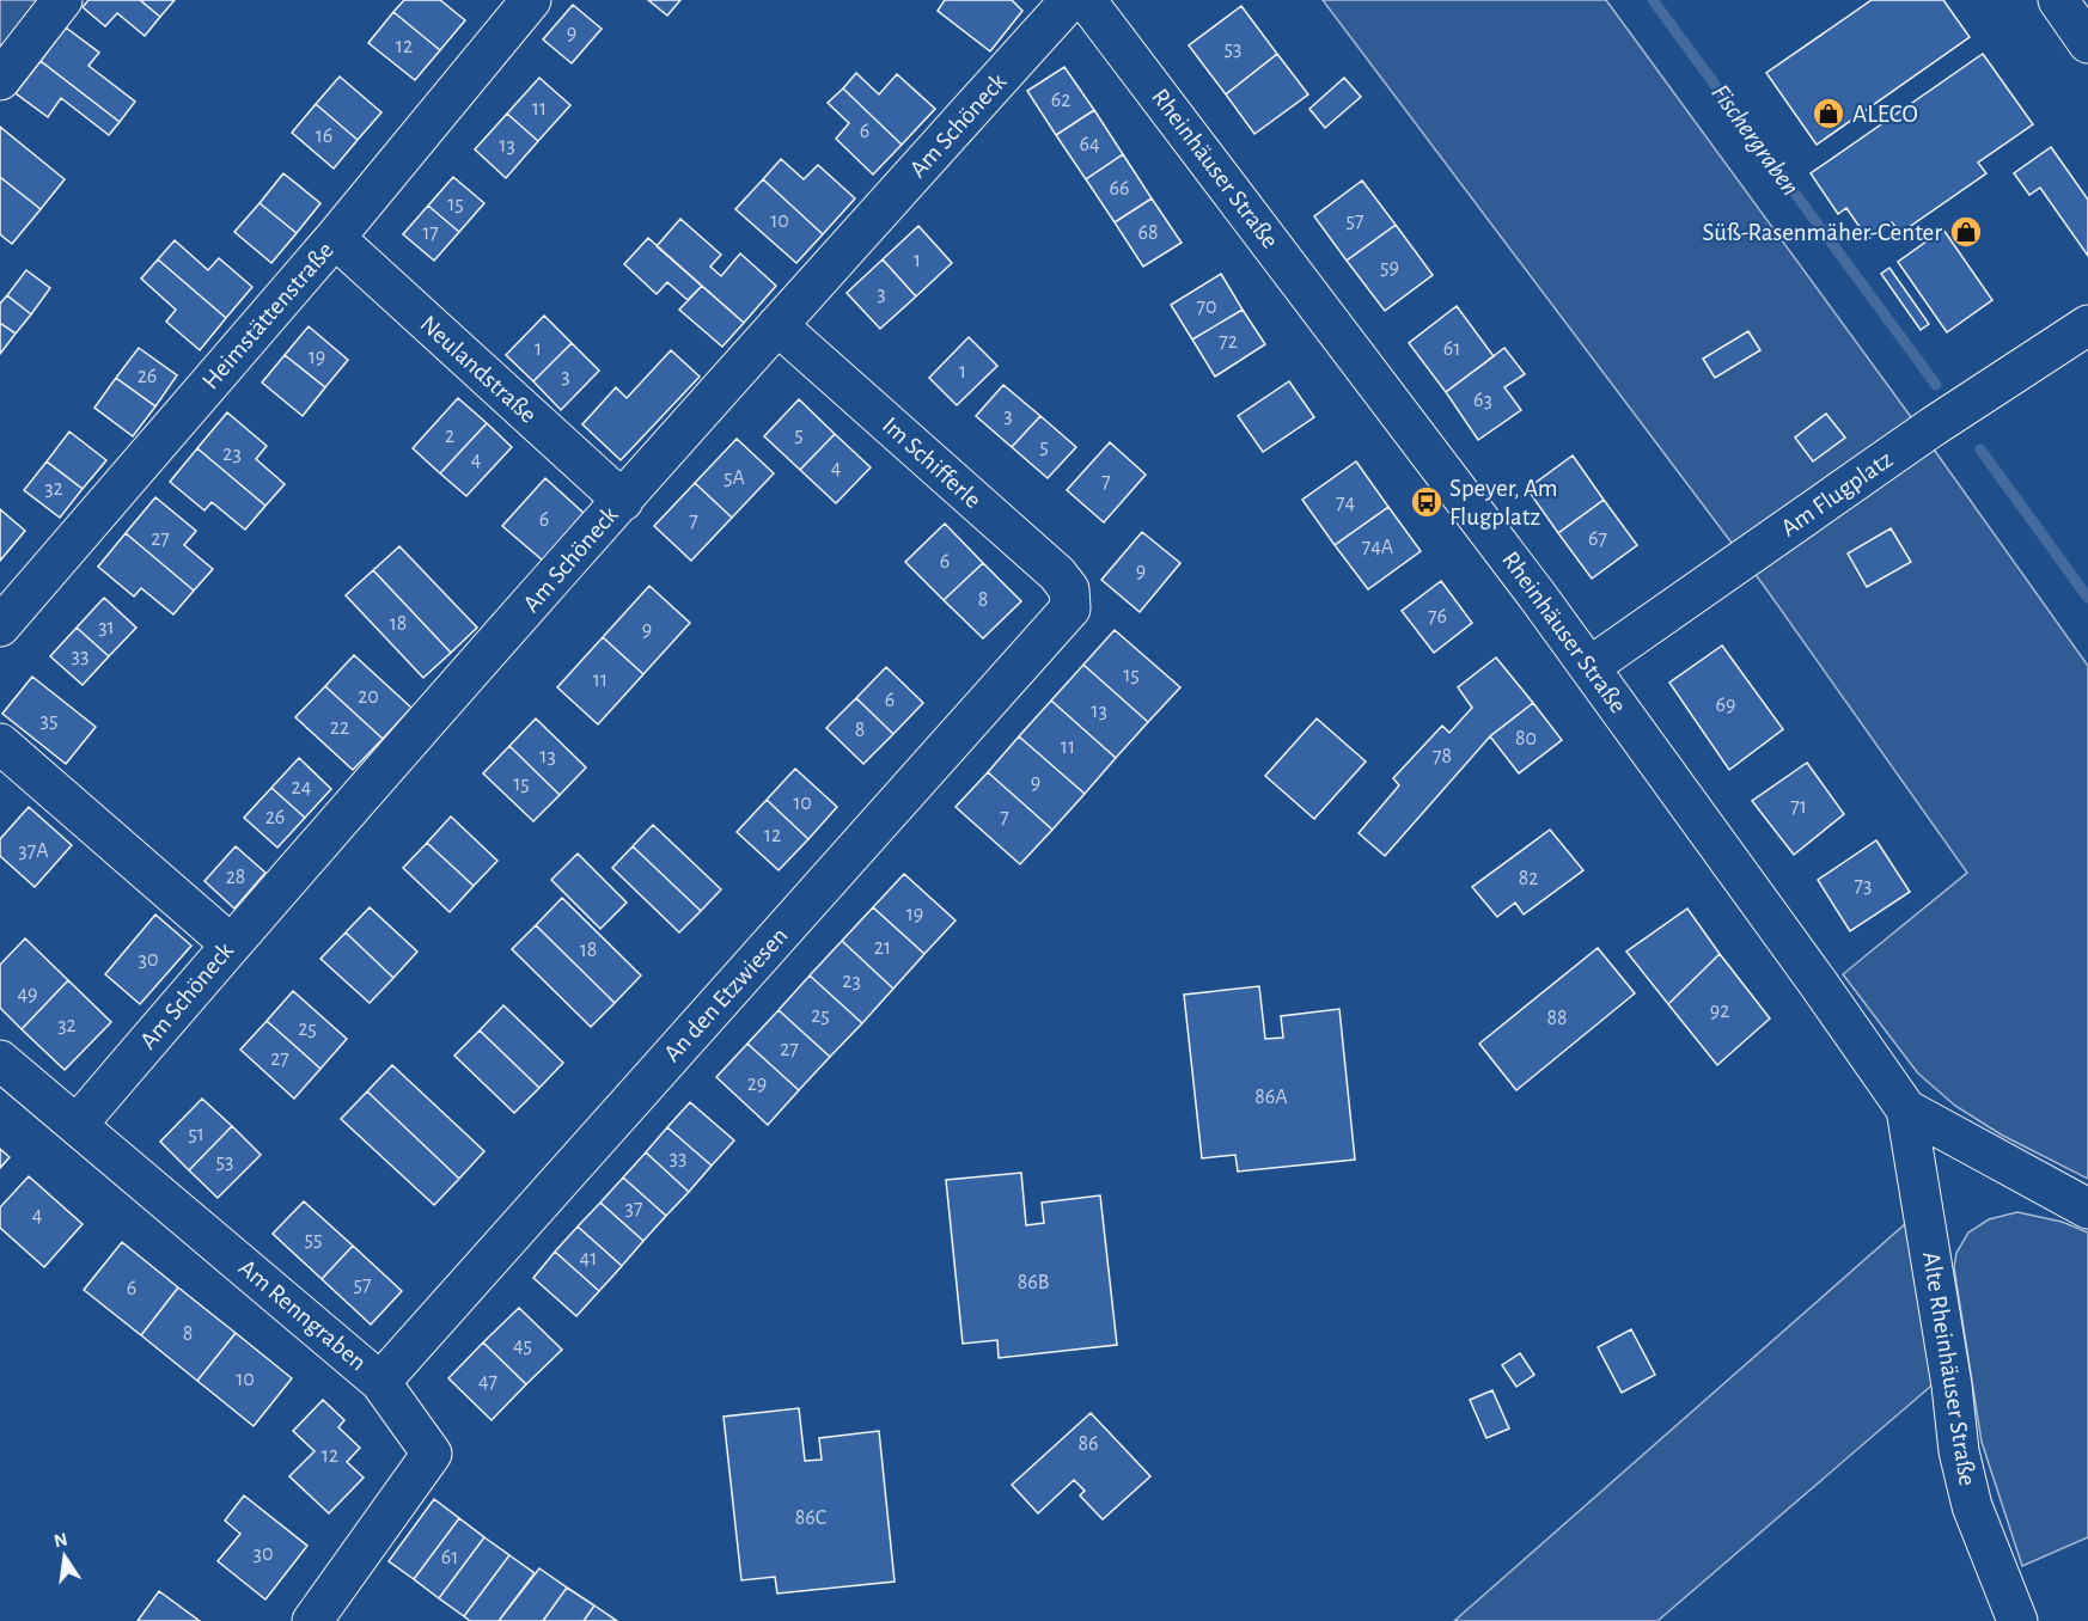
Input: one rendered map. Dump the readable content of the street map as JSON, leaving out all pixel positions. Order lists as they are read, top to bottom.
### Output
{
  "streets": {
    "street": [
      "Am Schöneck",
      "Rheinhäuser Straße",
      "Heimstättenstraße",
      "Neulandstraße",
      "Im Schifferle",
      "Am Flugplatz",
      "An den Etzwiesen",
      "Am Renngraben",
      "Alte Rheinhäuser Straße"
    ]
  },
  "crossings": [
    ["Am Schöneck", "Neulandstraße"],
    ["Am Schöneck", "Im Schifferle"],
    ["Am Schöneck", "Am Renngraben"],
    ["Rheinhäuser Straße", "Am Flugplatz"],
    ["Rheinhäuser Straße", "Alte Rheinhäuser Straße"],
    ["Heimstättenstraße", "Neulandstraße"],
    ["Im Schifferle", "An den Etzwiesen"],
    ["An den Etzwiesen", "Am Renngraben"]
  ],
  "water": ["Fischergraben"],
  "places": {
    "shop": ["ALECO", "Süß-Rasenmäher-Center"],
    "bus stop": ["Speyer, Am Flugplatz"]
  },
  "house_numbers": [
    "9",
    "12",
    "53",
    "62",
    "11",
    "6",
    "16",
    "64",
    "13",
    "66",
    "15",
    "10",
    "57",
    "17",
    "68",
    "1",
    "59",
    "3",
    "70",
    "72",
    "1",
    "61",
    "19",
    "1",
    "26",
    "3",
    "63",
    "3",
    "5",
    "2",
    "5",
    "23",
    "4",
    "4",
    "5A",
    "7",
    "32",
    "74",
    "6",
    "7",
    "27",
    "67",
    "74A",
    "6",
    "9",
    "8",
    "76",
    "18",
    "31",
    "9",
    "33",
    "15",
    "11",
    "20",
    "6",
    "69",
    "13",
    "35",
    "22",
    "8",
    "80",
    "11",
    "13",
    "78",
    "9",
    "15",
    "24",
    "10",
    "71",
    "26",
    "7",
    "12",
    "37A",
    "28",
    "82",
    "73",
    "19",
    "21",
    "18",
    "30",
    "23",
    "49",
    "92",
    "25",
    "88",
    "32",
    "25",
    "27",
    "27",
    "29",
    "86A",
    "51",
    "33",
    "53",
    "37",
    "4",
    "55",
    "41",
    "86B",
    "57",
    "6",
    "8",
    "45",
    "10",
    "47",
    "86",
    "12",
    "86C",
    "30",
    "61"
  ],
  "north": "top"
}
